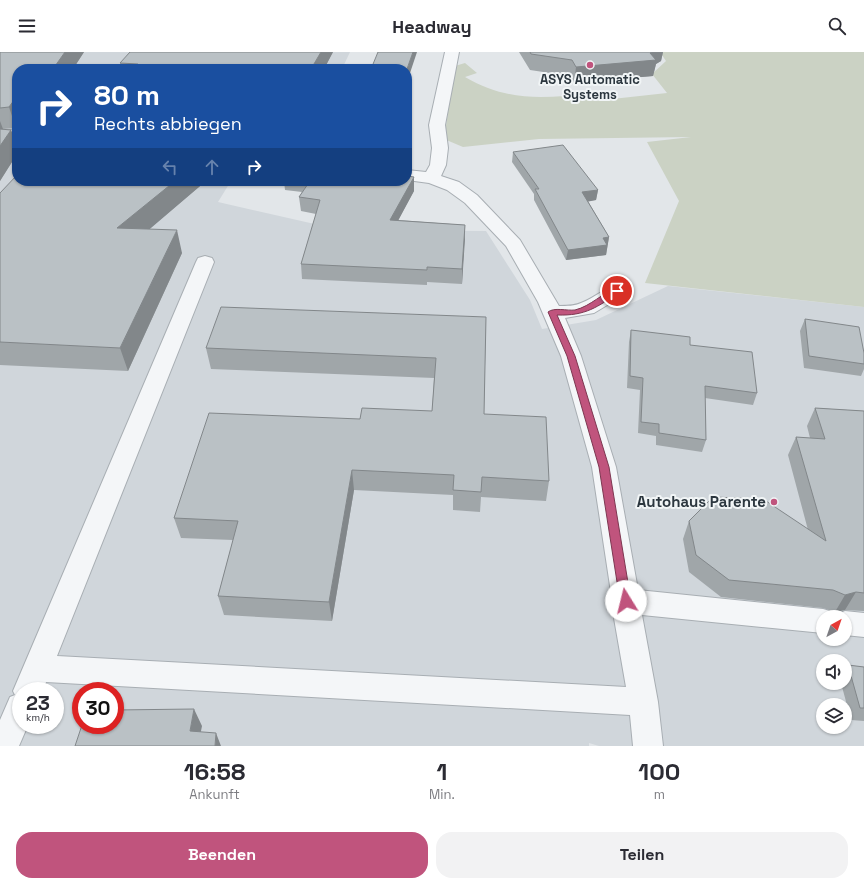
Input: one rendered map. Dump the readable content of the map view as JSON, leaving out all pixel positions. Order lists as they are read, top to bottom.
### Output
{
  "places": ["ASYS Automatic Systems", "Autohaus Parente"],
  "north": "top right",
  "page": {
    "header": "Headway",
    "turn": ["80 m", "Rechts abbiegen"],
    "speed": "23 km/h",
    "limit": "30",
    "eta": [
      "16:58",
      "Ankunft",
      "1",
      "Min.",
      "100",
      "m"
    ],
    "buttons": ["Beenden", "Teilen"]
  }
}
